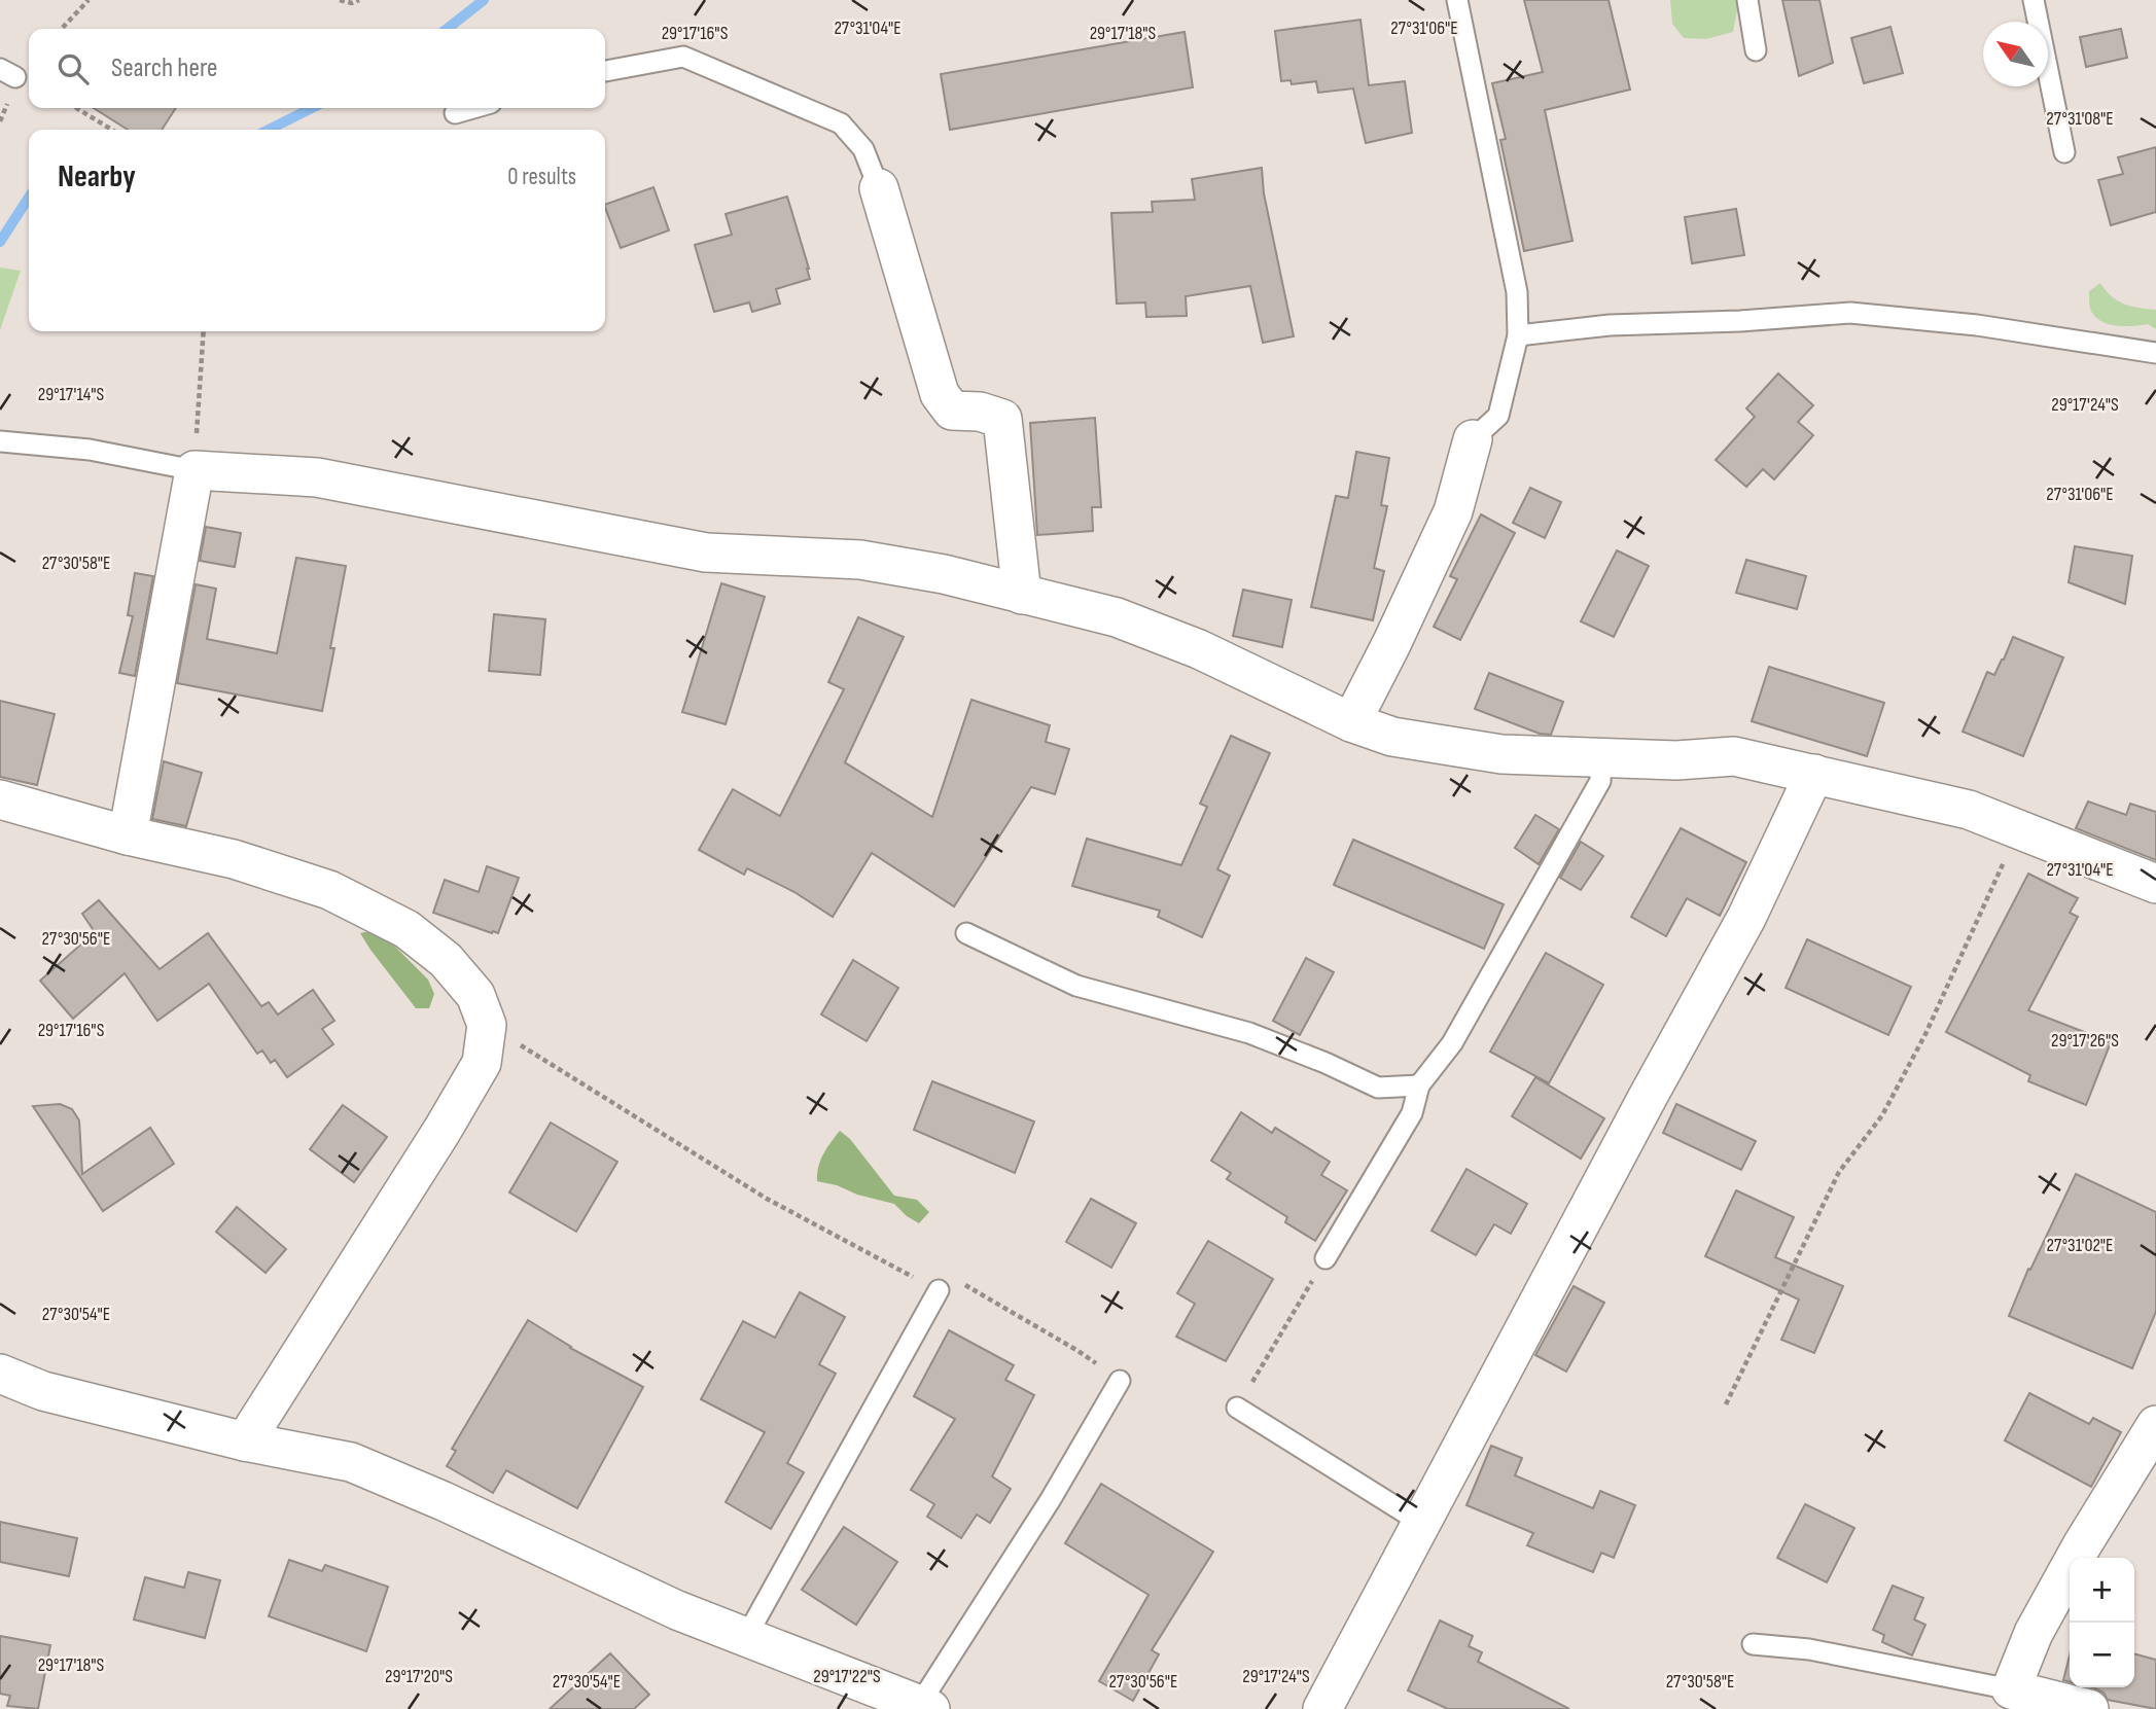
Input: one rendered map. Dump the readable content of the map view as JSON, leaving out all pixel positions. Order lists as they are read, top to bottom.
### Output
{
  "north": "top left",
  "page": {
    "search": "Search here",
    "heading": ["Nearby", "0 results"],
    "map_buttons": ["+", "−"]
  },
  "coordinates": [
    "27°31'06\"E",
    "27°31'04\"E",
    "29°17'16\"S",
    "29°17'18\"S",
    "27°31'08\"E",
    "29°17'14\"S",
    "29°17'24\"S",
    "27°30'58\"E",
    "27°30'56\"E",
    "29°17'26\"S",
    "27°31'02\"E",
    "27°30'54\"E",
    "29°17'20\"S",
    "29°17'22\"S"
  ]
}
